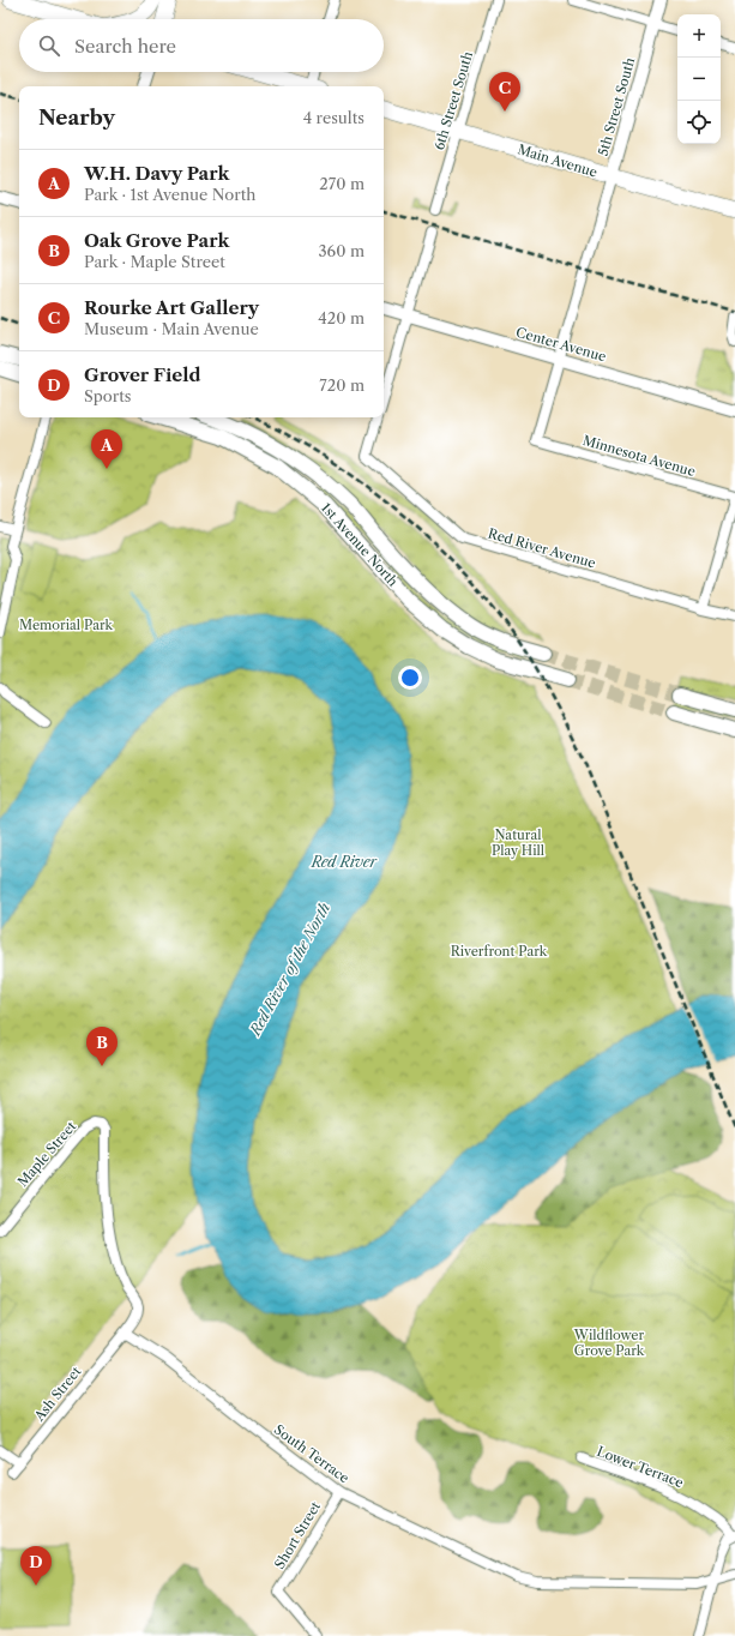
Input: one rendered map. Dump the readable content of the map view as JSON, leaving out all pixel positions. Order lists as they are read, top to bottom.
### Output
{
  "streets": {
    "main road": ["Main Avenue", "1st Avenue North"],
    "street": [
      "6th Street South",
      "5th Street South",
      "Center Avenue",
      "Minnesota Avenue",
      "Red River Avenue",
      "Maple Street",
      "Ash Street",
      "South Terrace",
      "Lower Terrace",
      "Short Street"
    ]
  },
  "crossings": [
    ["6th Street South", "Main Avenue"],
    ["5th Street South", "Main Avenue"],
    ["5th Street South", "Center Avenue"],
    ["5th Street South", "Minnesota Avenue"],
    ["Maple Street", "Ash Street"],
    ["Maple Street", "South Terrace"],
    ["Ash Street", "South Terrace"],
    ["South Terrace", "Short Street"]
  ],
  "water": ["Red River", "Red River of the North"],
  "parks": [
    "Memorial Park",
    "Natural Play Hill",
    "Riverfront Park",
    "Wildflower Grove Park"
  ],
  "page": {
    "map_buttons": ["+", "−"],
    "search": "Search here",
    "pins": [
      "C",
      "A",
      "B",
      "D"
    ],
    "heading": ["Nearby", "4 results"],
    "list": [
      {
        "mark": "A",
        "name": "W.H. Davy Park",
        "note": "Park · 1st Avenue North",
        "value": "270 m"
      },
      {
        "mark": "B",
        "name": "Oak Grove Park",
        "note": "Park · Maple Street",
        "value": "360 m"
      },
      {
        "mark": "C",
        "name": "Rourke Art Gallery",
        "note": "Museum · Main Avenue",
        "value": "420 m"
      },
      {
        "mark": "D",
        "name": "Grover Field",
        "note": "Sports",
        "value": "720 m"
      }
    ]
  }
}
